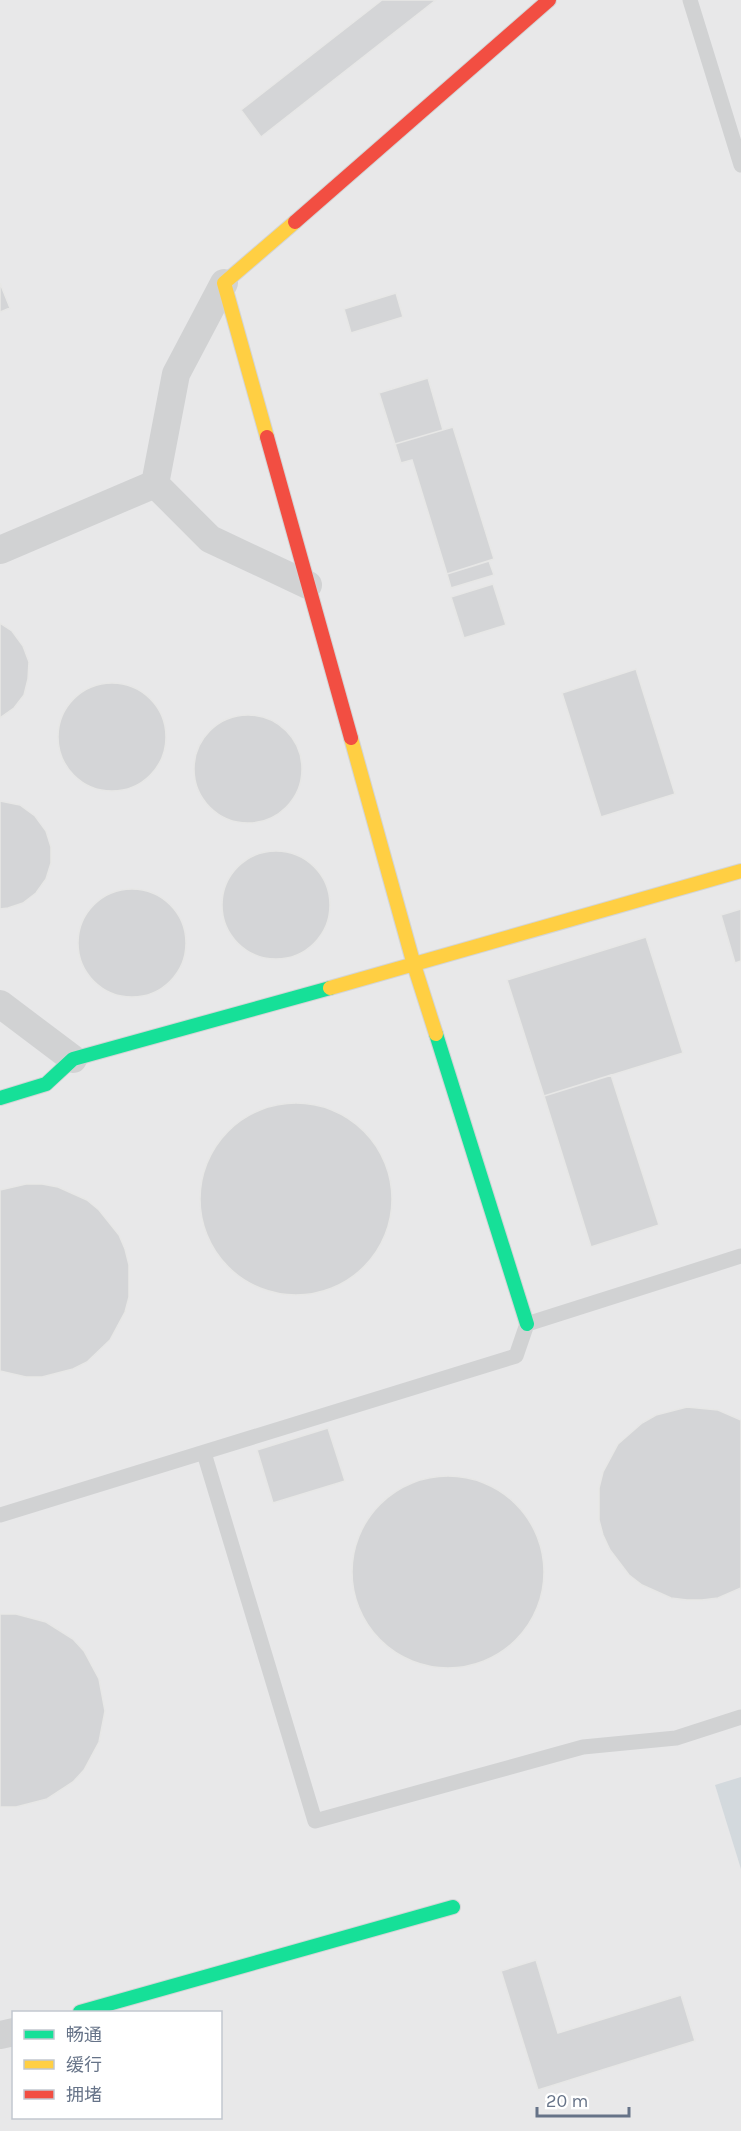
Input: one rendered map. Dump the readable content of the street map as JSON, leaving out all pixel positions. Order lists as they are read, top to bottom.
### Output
{
  "legend": ["畅通", "缓行", "拥堵"],
  "scale_bar": "20 m"
}
